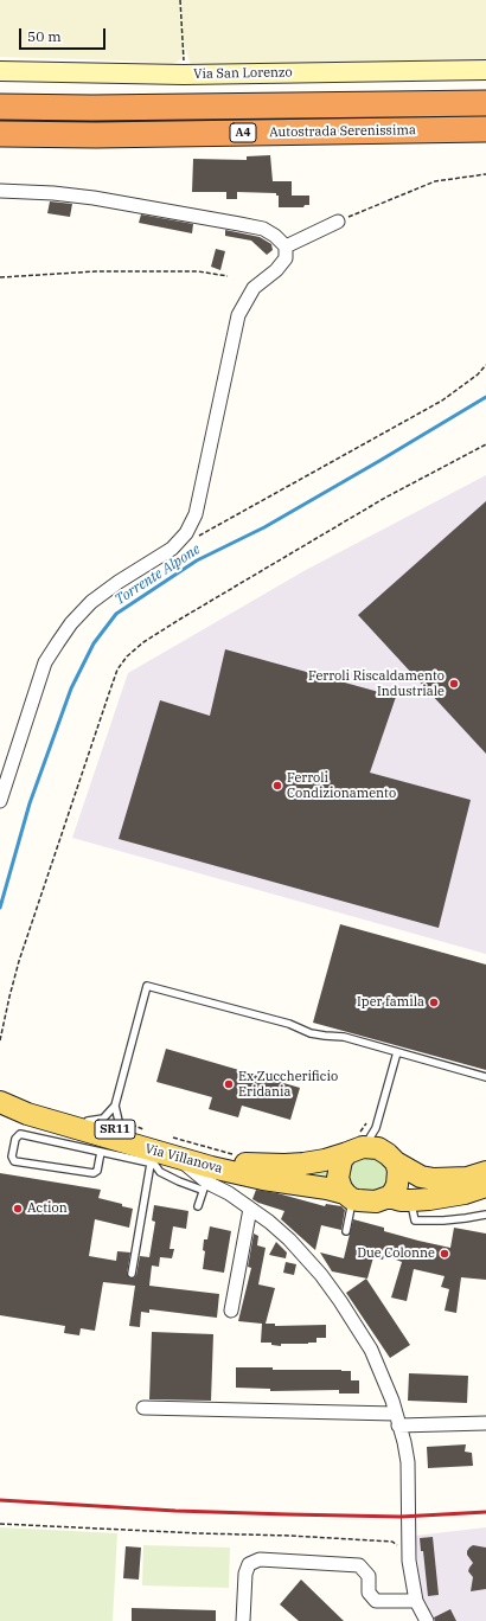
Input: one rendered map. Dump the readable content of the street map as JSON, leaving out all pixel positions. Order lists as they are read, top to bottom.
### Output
{
  "streets": {
    "highway": ["Autostrada Serenissima", "A4"],
    "main road": ["SR11", "Via Villanova"],
    "street": ["Via San Lorenzo"]
  },
  "crossings": [
    ["SR11", "Via Villanova"]
  ],
  "water": ["Torrente Alpone"],
  "places": [
    "Ferroli Riscaldamento Industriale",
    "Ferroli Condizionamento",
    "Iper famila",
    "Ex Zuccherificio Eridania",
    "Action",
    "Due Colonne"
  ],
  "scale_bar": "50 m"
}
